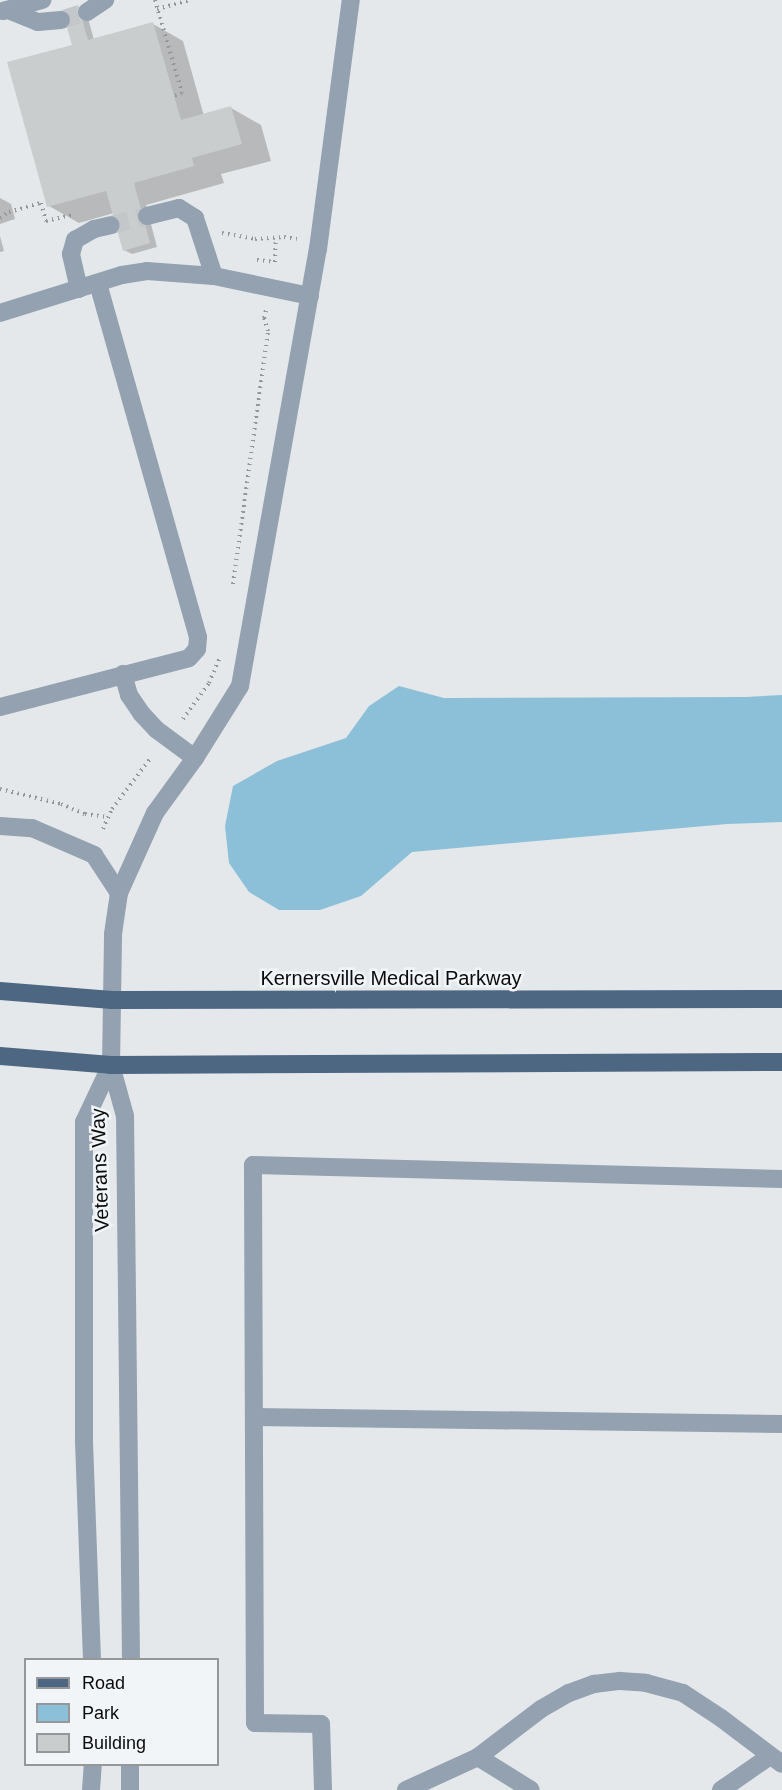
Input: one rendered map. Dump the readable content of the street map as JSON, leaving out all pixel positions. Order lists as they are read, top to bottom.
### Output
{
  "streets": {
    "main road": ["Kernersville Medical Parkway"],
    "street": ["Veterans Way"]
  },
  "legend": ["Road", "Park", "Building"]
}
